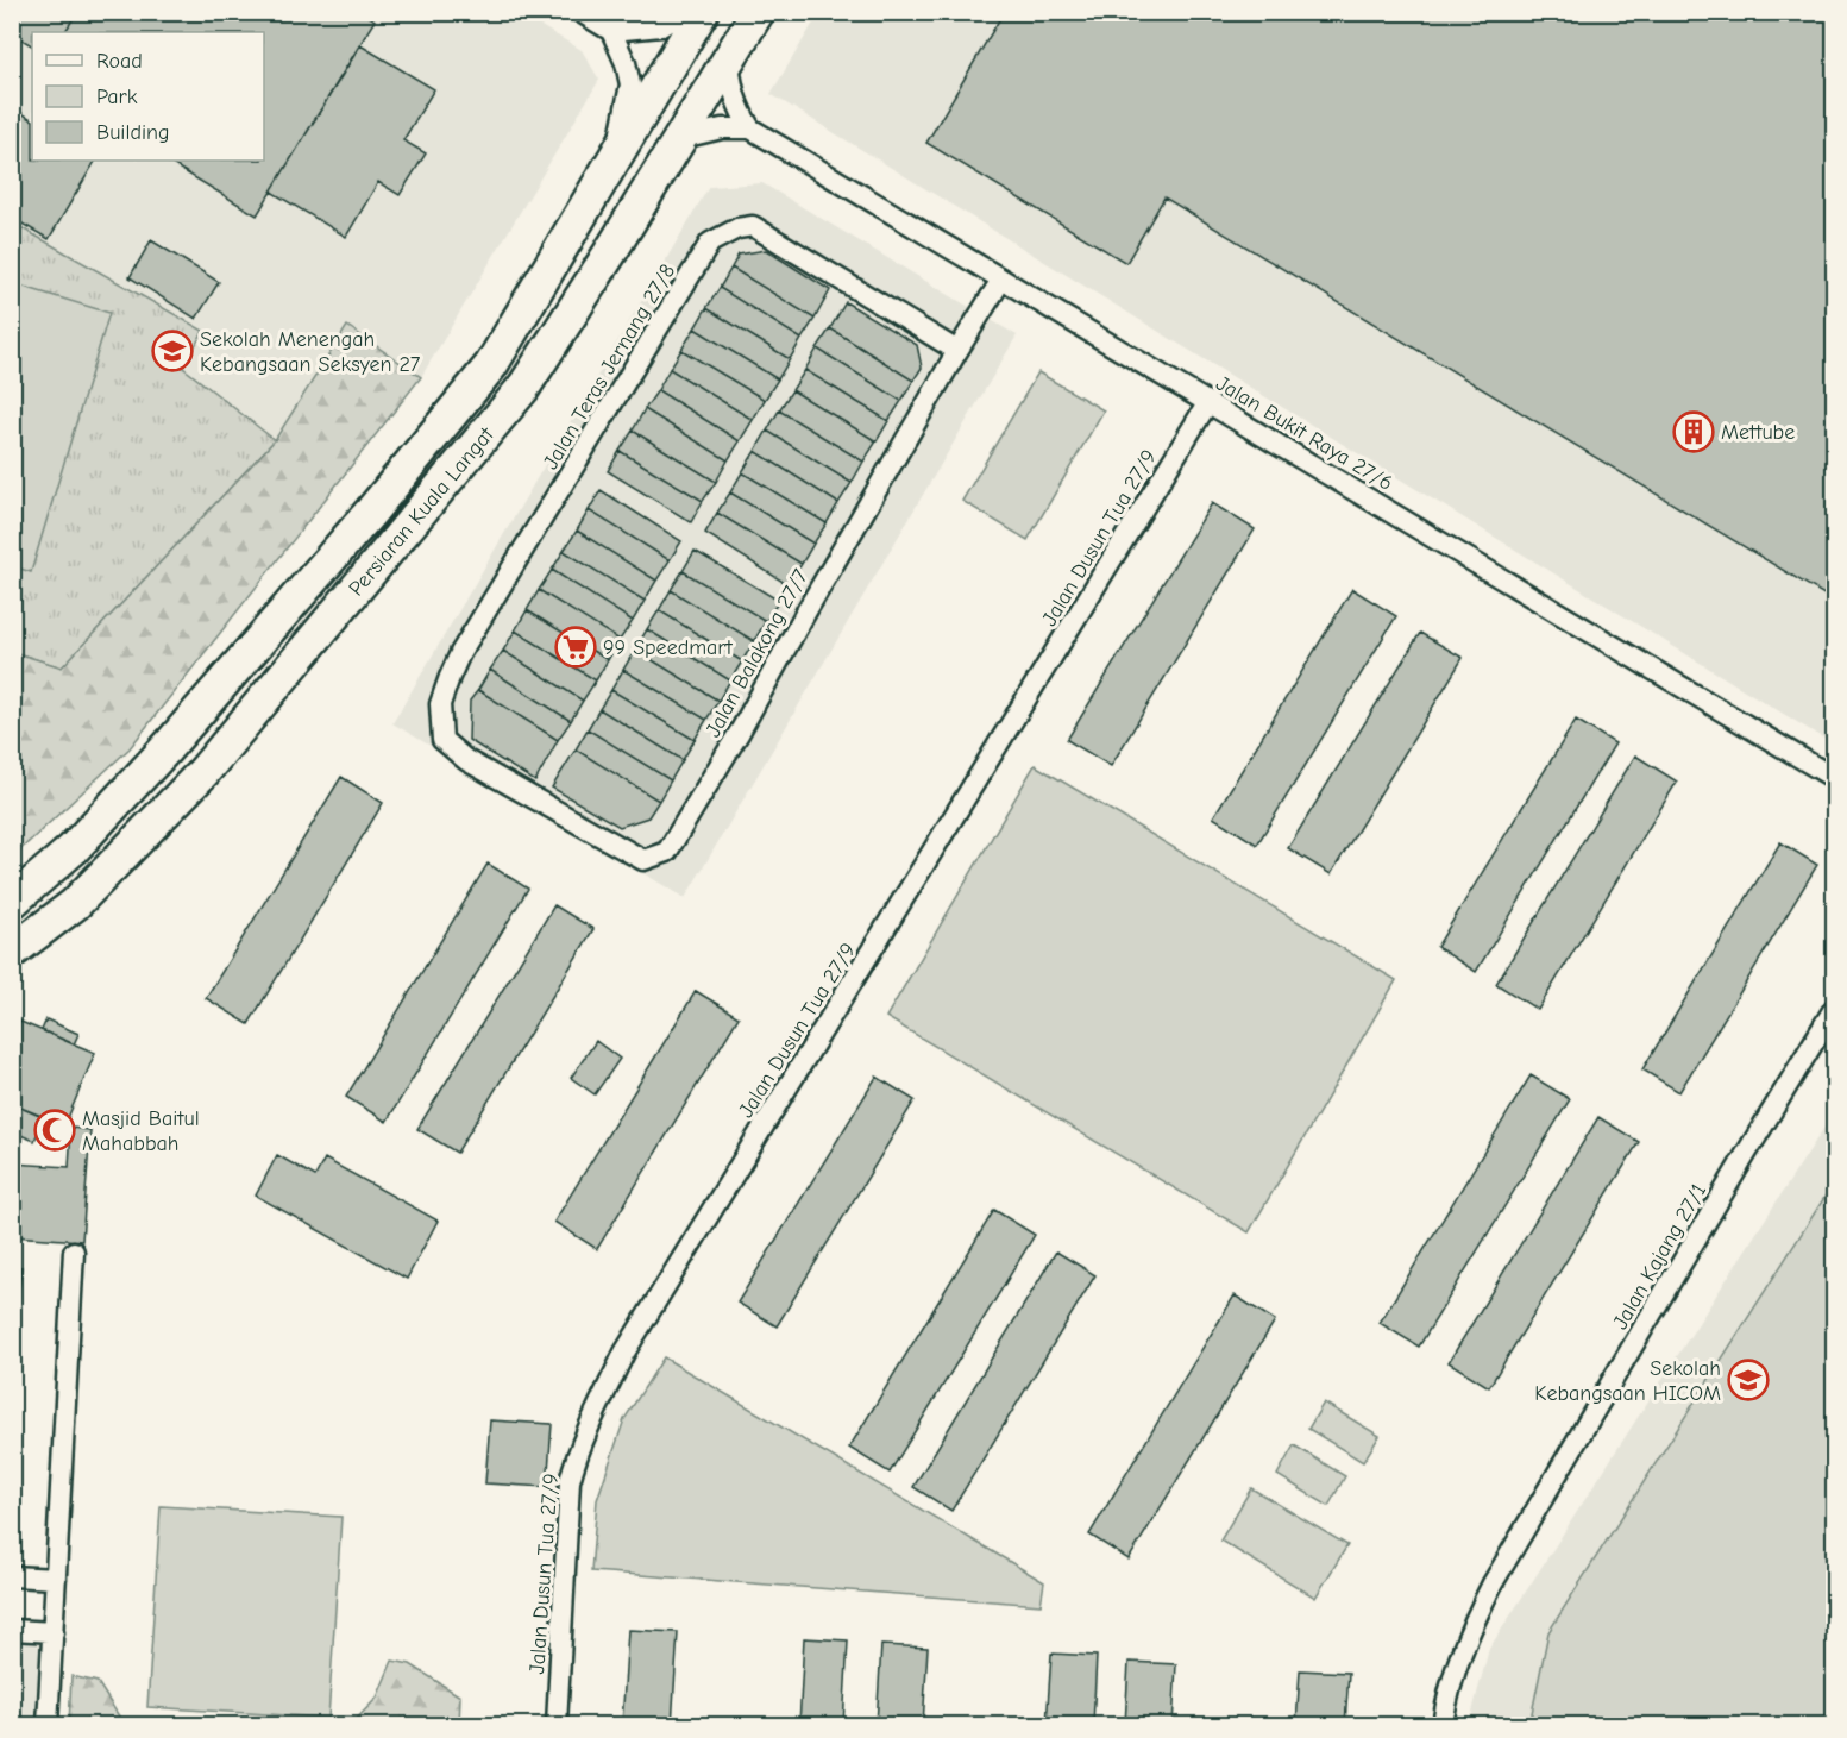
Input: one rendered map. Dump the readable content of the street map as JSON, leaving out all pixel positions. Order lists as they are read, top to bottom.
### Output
{
  "streets": {
    "main road": ["Persiaran Kuala Langat"],
    "street": [
      "Jalan Teras Jernang 27/8",
      "Jalan Bukit Raya 27/6",
      "Jalan Dusun Tua 27/9",
      "Jalan Balakong 27/7",
      "Jalan Kajang 27/1"
    ]
  },
  "crossings": [
    ["Jalan Teras Jernang 27/8", "Jalan Balakong 27/7"],
    ["Jalan Bukit Raya 27/6", "Jalan Dusun Tua 27/9"],
    ["Jalan Bukit Raya 27/6", "Jalan Balakong 27/7"]
  ],
  "places": {
    "school or university": ["Sekolah Menengah Kebangsaan Seksyen 27", "Sekolah Kebangsaan HICOM"],
    "building": ["Mettube"],
    "supermarket": ["99 Speedmart"],
    "mosque": ["Masjid Baitul Mahabbah"]
  },
  "legend": ["Road", "Park", "Building"]
}
